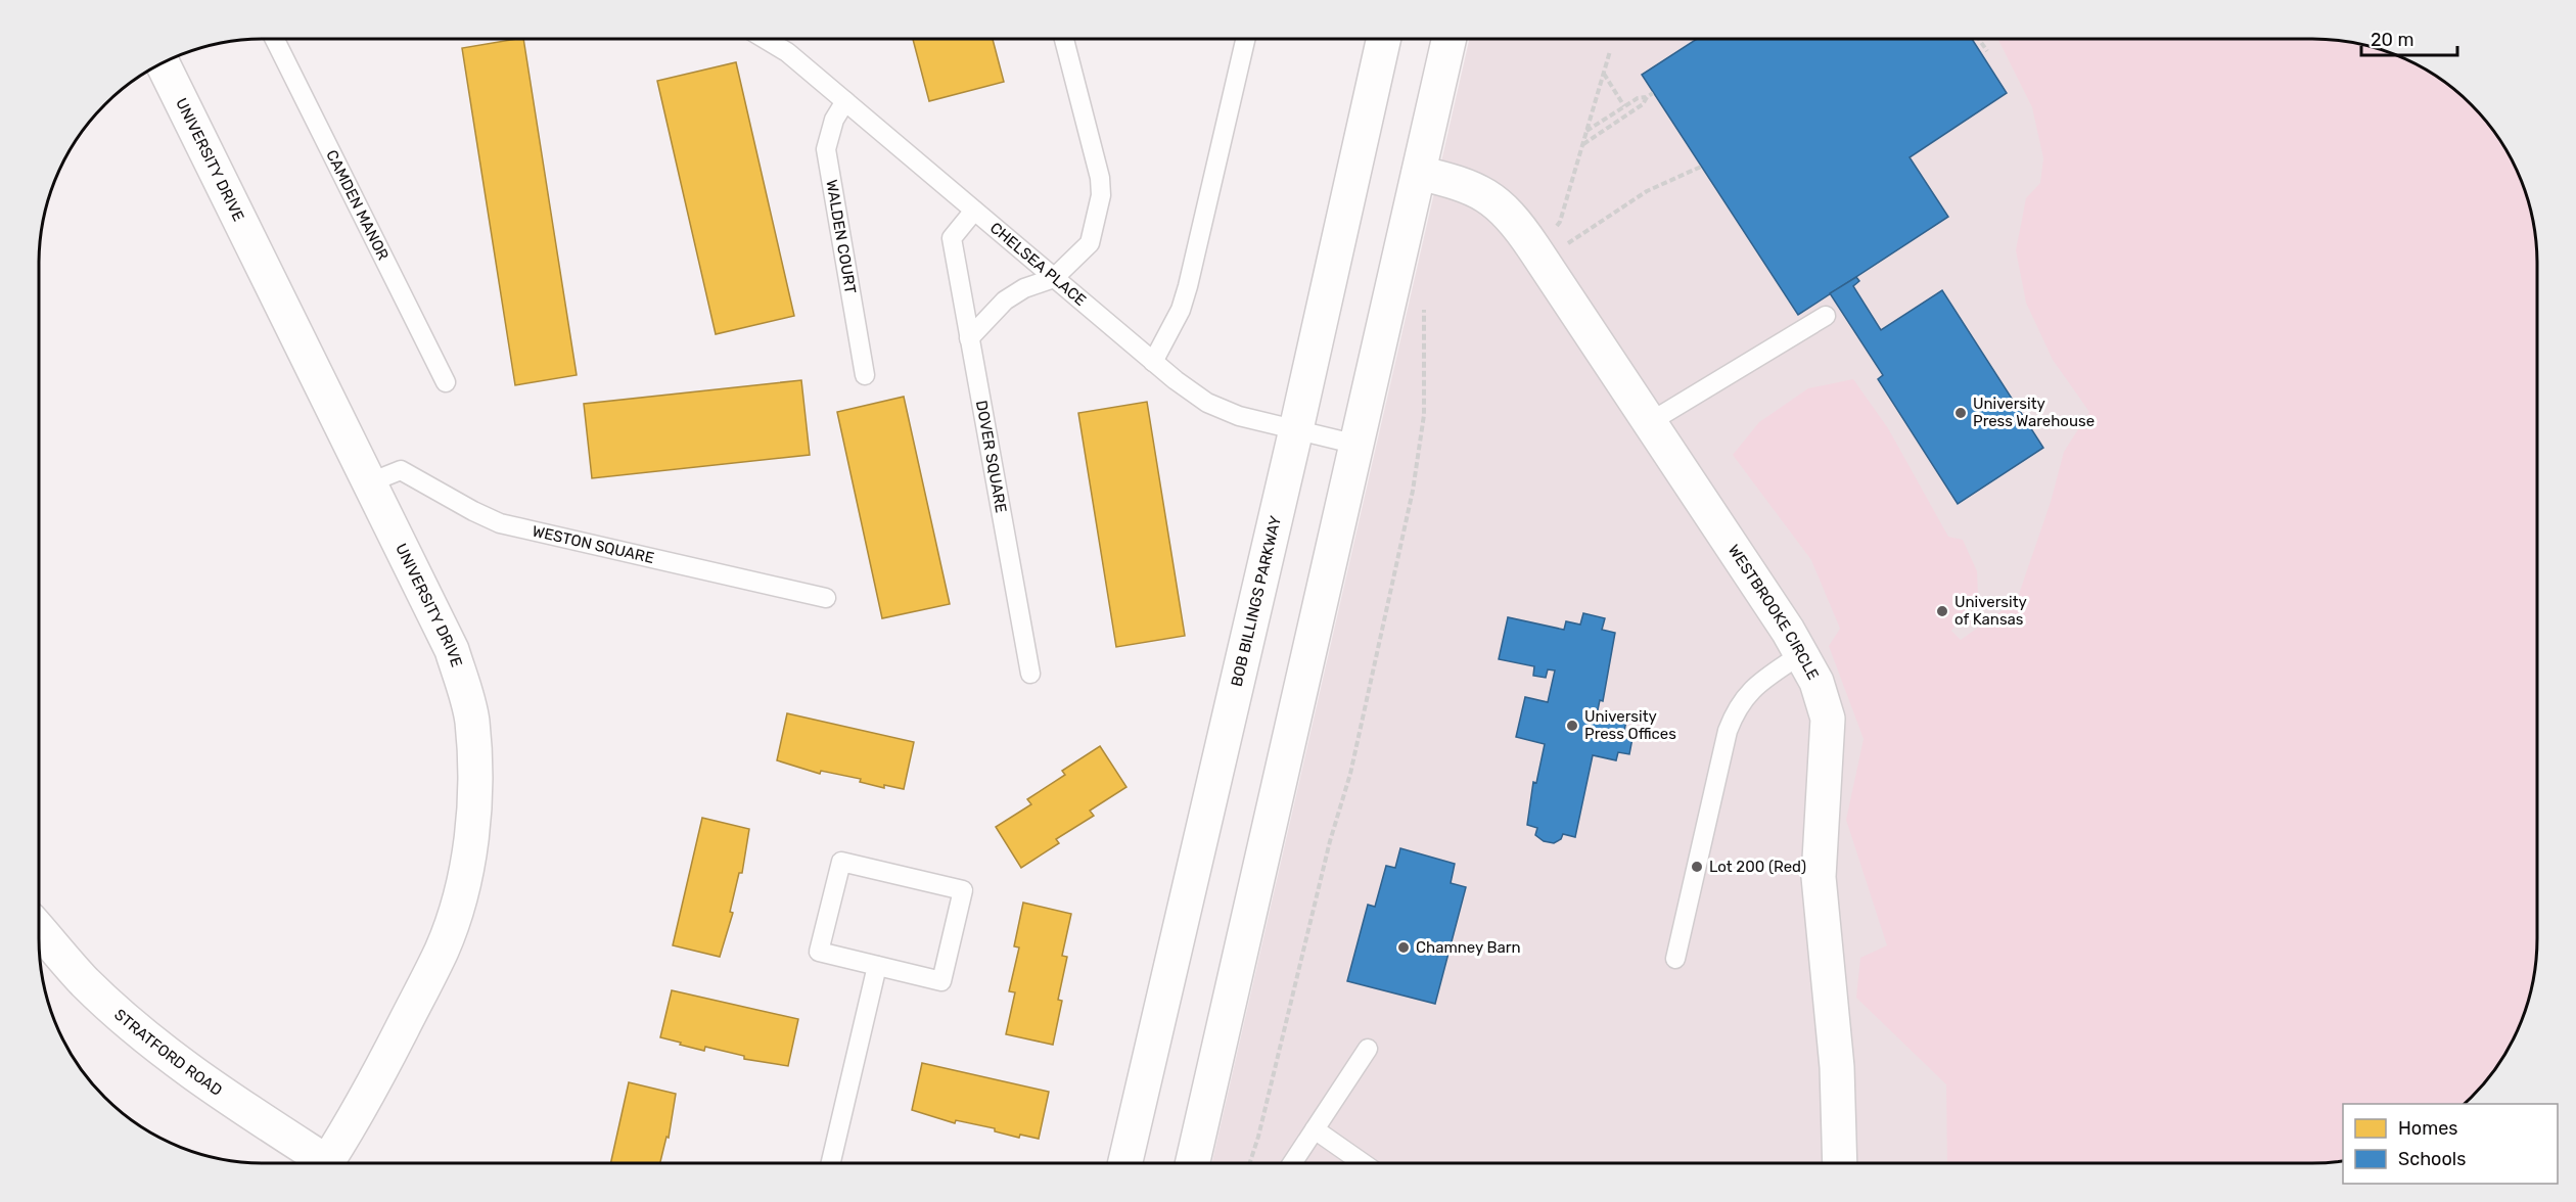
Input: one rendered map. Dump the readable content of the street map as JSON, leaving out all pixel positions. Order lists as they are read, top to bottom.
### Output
{
  "streets": {
    "street": [
      "UNIVERSITY DRIVE",
      "BOB BILLINGS PARKWAY",
      "WESTBROOKE CIRCLE",
      "STRATFORD ROAD"
    ],
    "lane": [
      "CAMDEN MANOR",
      "WALDEN COURT",
      "CHELSEA PLACE",
      "DOVER SQUARE",
      "WESTON SQUARE"
    ]
  },
  "crossings": [
    ["UNIVERSITY DRIVE", "WESTON SQUARE"],
    ["WALDEN COURT", "CHELSEA PLACE"],
    ["CHELSEA PLACE", "DOVER SQUARE"],
    ["CHELSEA PLACE", "BOB BILLINGS PARKWAY"]
  ],
  "places": [
    "University Press Warehouse",
    "University of Kansas",
    "University Press Offices",
    "Lot 200 (Red)",
    "Chamney Barn"
  ],
  "legend": ["Homes", "Schools"],
  "scale_bar": "20 m"
}
